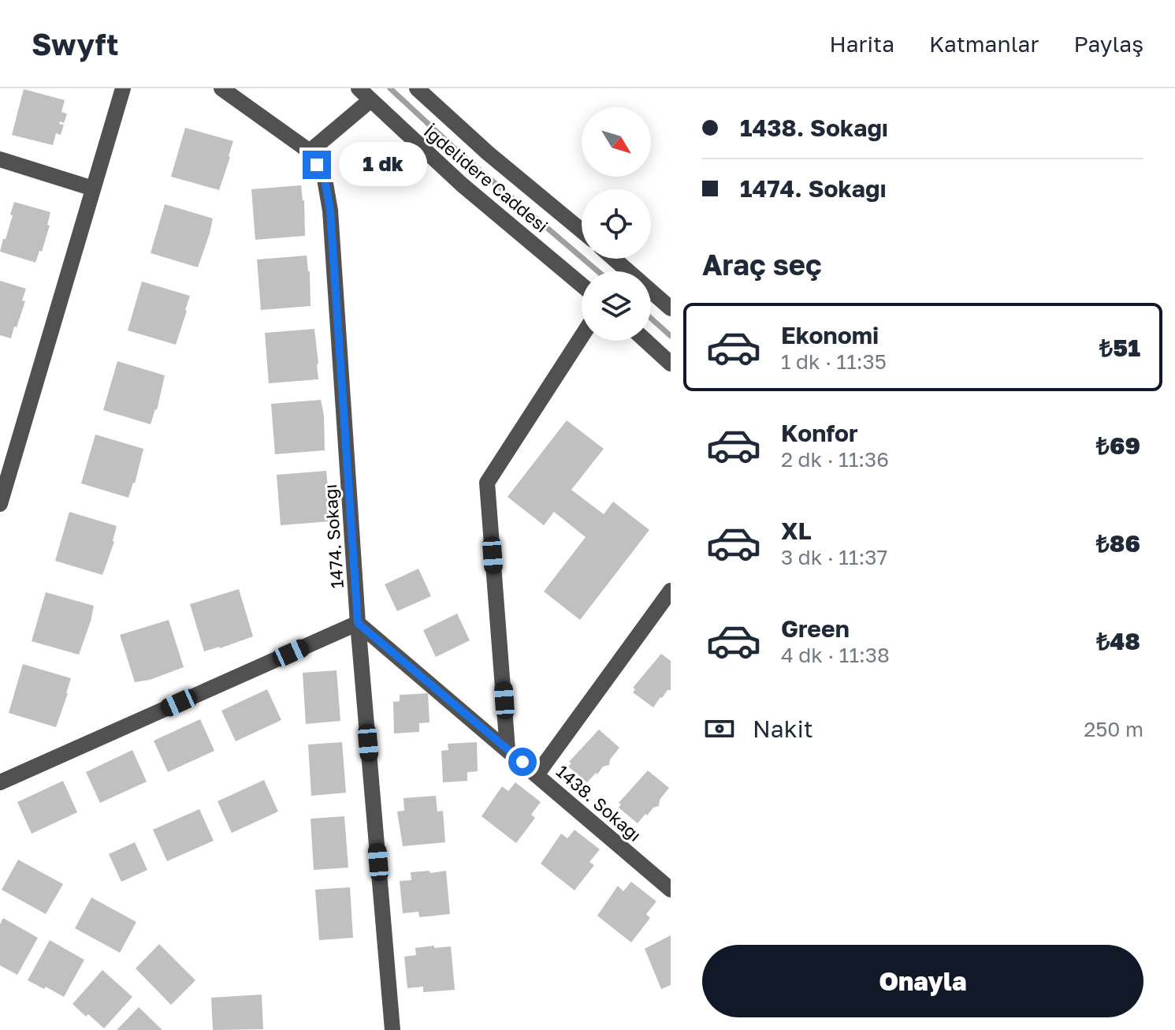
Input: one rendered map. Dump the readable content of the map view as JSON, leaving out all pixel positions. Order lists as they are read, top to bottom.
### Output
{
  "streets": {
    "street": ["İğdelidere Caddesi", "1474. Sokağı", "1438. Sokağı"]
  },
  "crossings": [
    ["1474. Sokağı", "1438. Sokağı"]
  ],
  "north": "bottom right",
  "page": {
    "header": "Swyft",
    "nav": ["Harita", "Katmanlar", "Paylaş"],
    "banner": ["1438. Sokağı", "1474. Sokağı"],
    "bubble": "1 dk",
    "heading": "Araç seç",
    "list": [
      {
        "name": "Ekonomi",
        "note": "1 dk · 11:35",
        "value": "₺51"
      },
      {
        "name": "Konfor",
        "note": "2 dk · 11:36",
        "value": "₺69"
      },
      {
        "name": "XL",
        "note": "3 dk · 11:37",
        "value": "₺86"
      },
      {
        "name": "Green",
        "note": "4 dk · 11:38",
        "value": "₺48"
      }
    ],
    "pay": ["Nakit", "250 m"],
    "buttons": "Onayla"
  }
}
